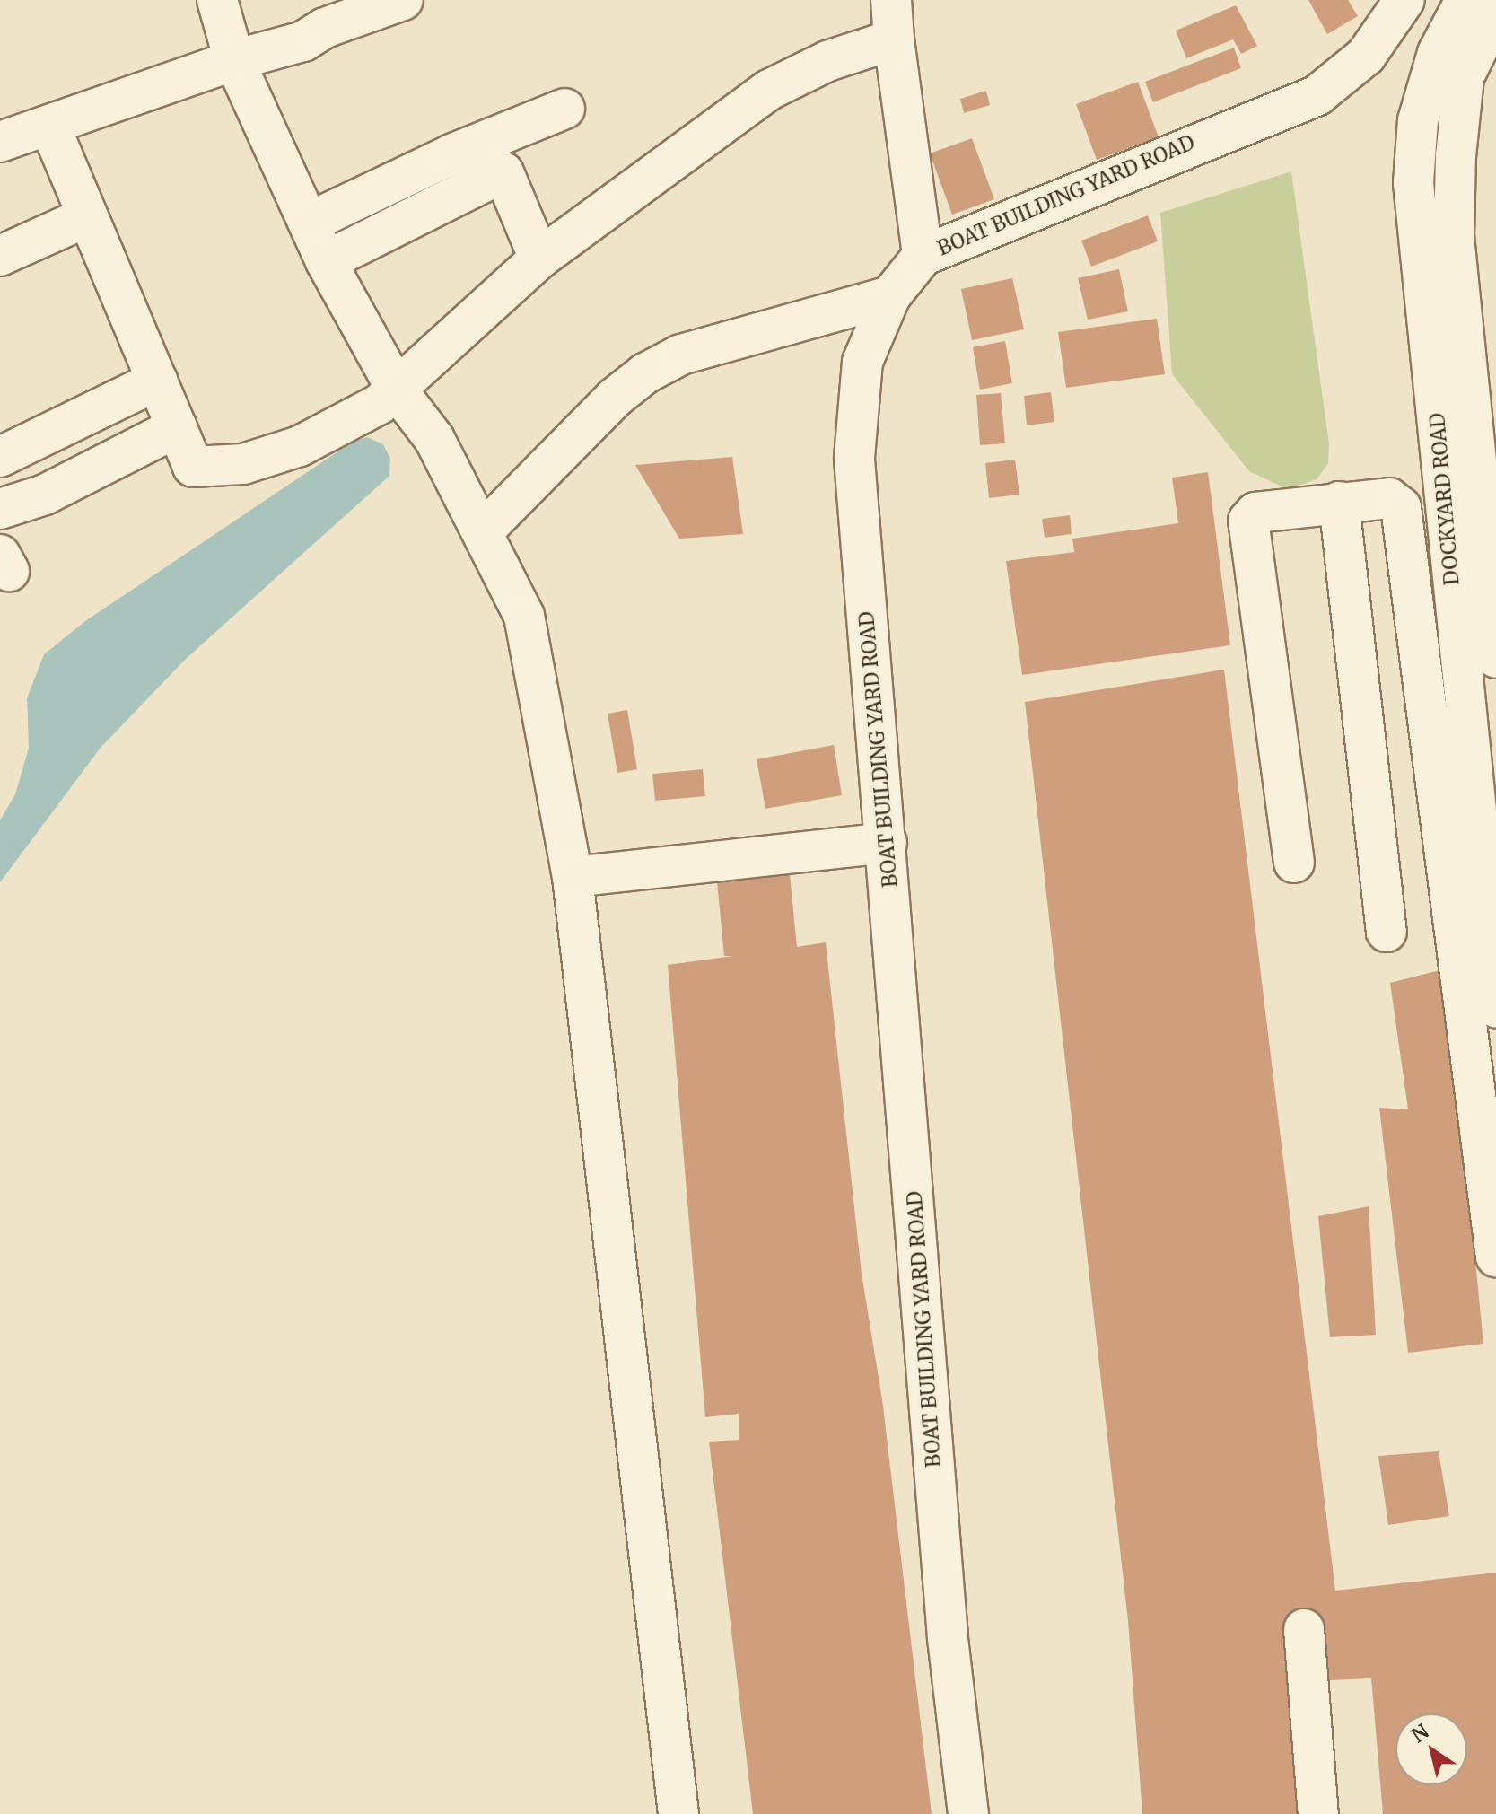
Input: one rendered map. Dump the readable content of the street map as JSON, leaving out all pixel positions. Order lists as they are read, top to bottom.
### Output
{
  "streets": {
    "street": ["BOAT BUILDING YARD ROAD", "DOCKYARD ROAD"]
  },
  "north": "top left"
}
